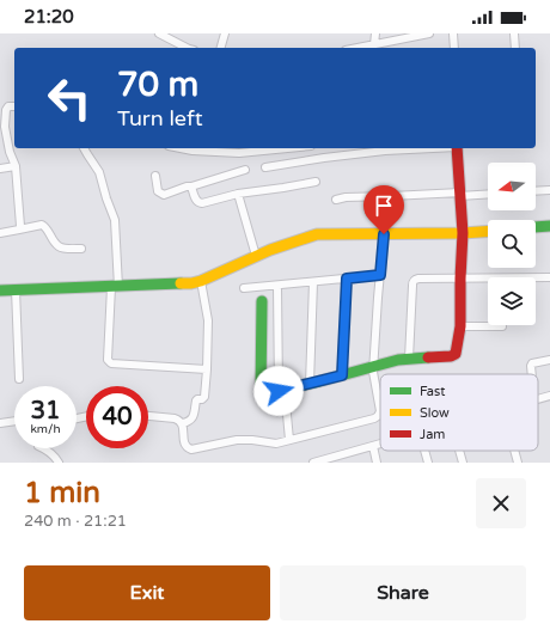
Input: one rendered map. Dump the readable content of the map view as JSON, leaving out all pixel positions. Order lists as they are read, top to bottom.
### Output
{
  "legend": ["Fast", "Slow", "Jam"],
  "north": "left",
  "page": {
    "status": "21:20",
    "turn": ["70 m", "Turn left"],
    "speed": "31 km/h",
    "limit": "40",
    "heading": ["1 min", "240 m · 21:21"],
    "buttons": ["Exit", "Share"]
  }
}
